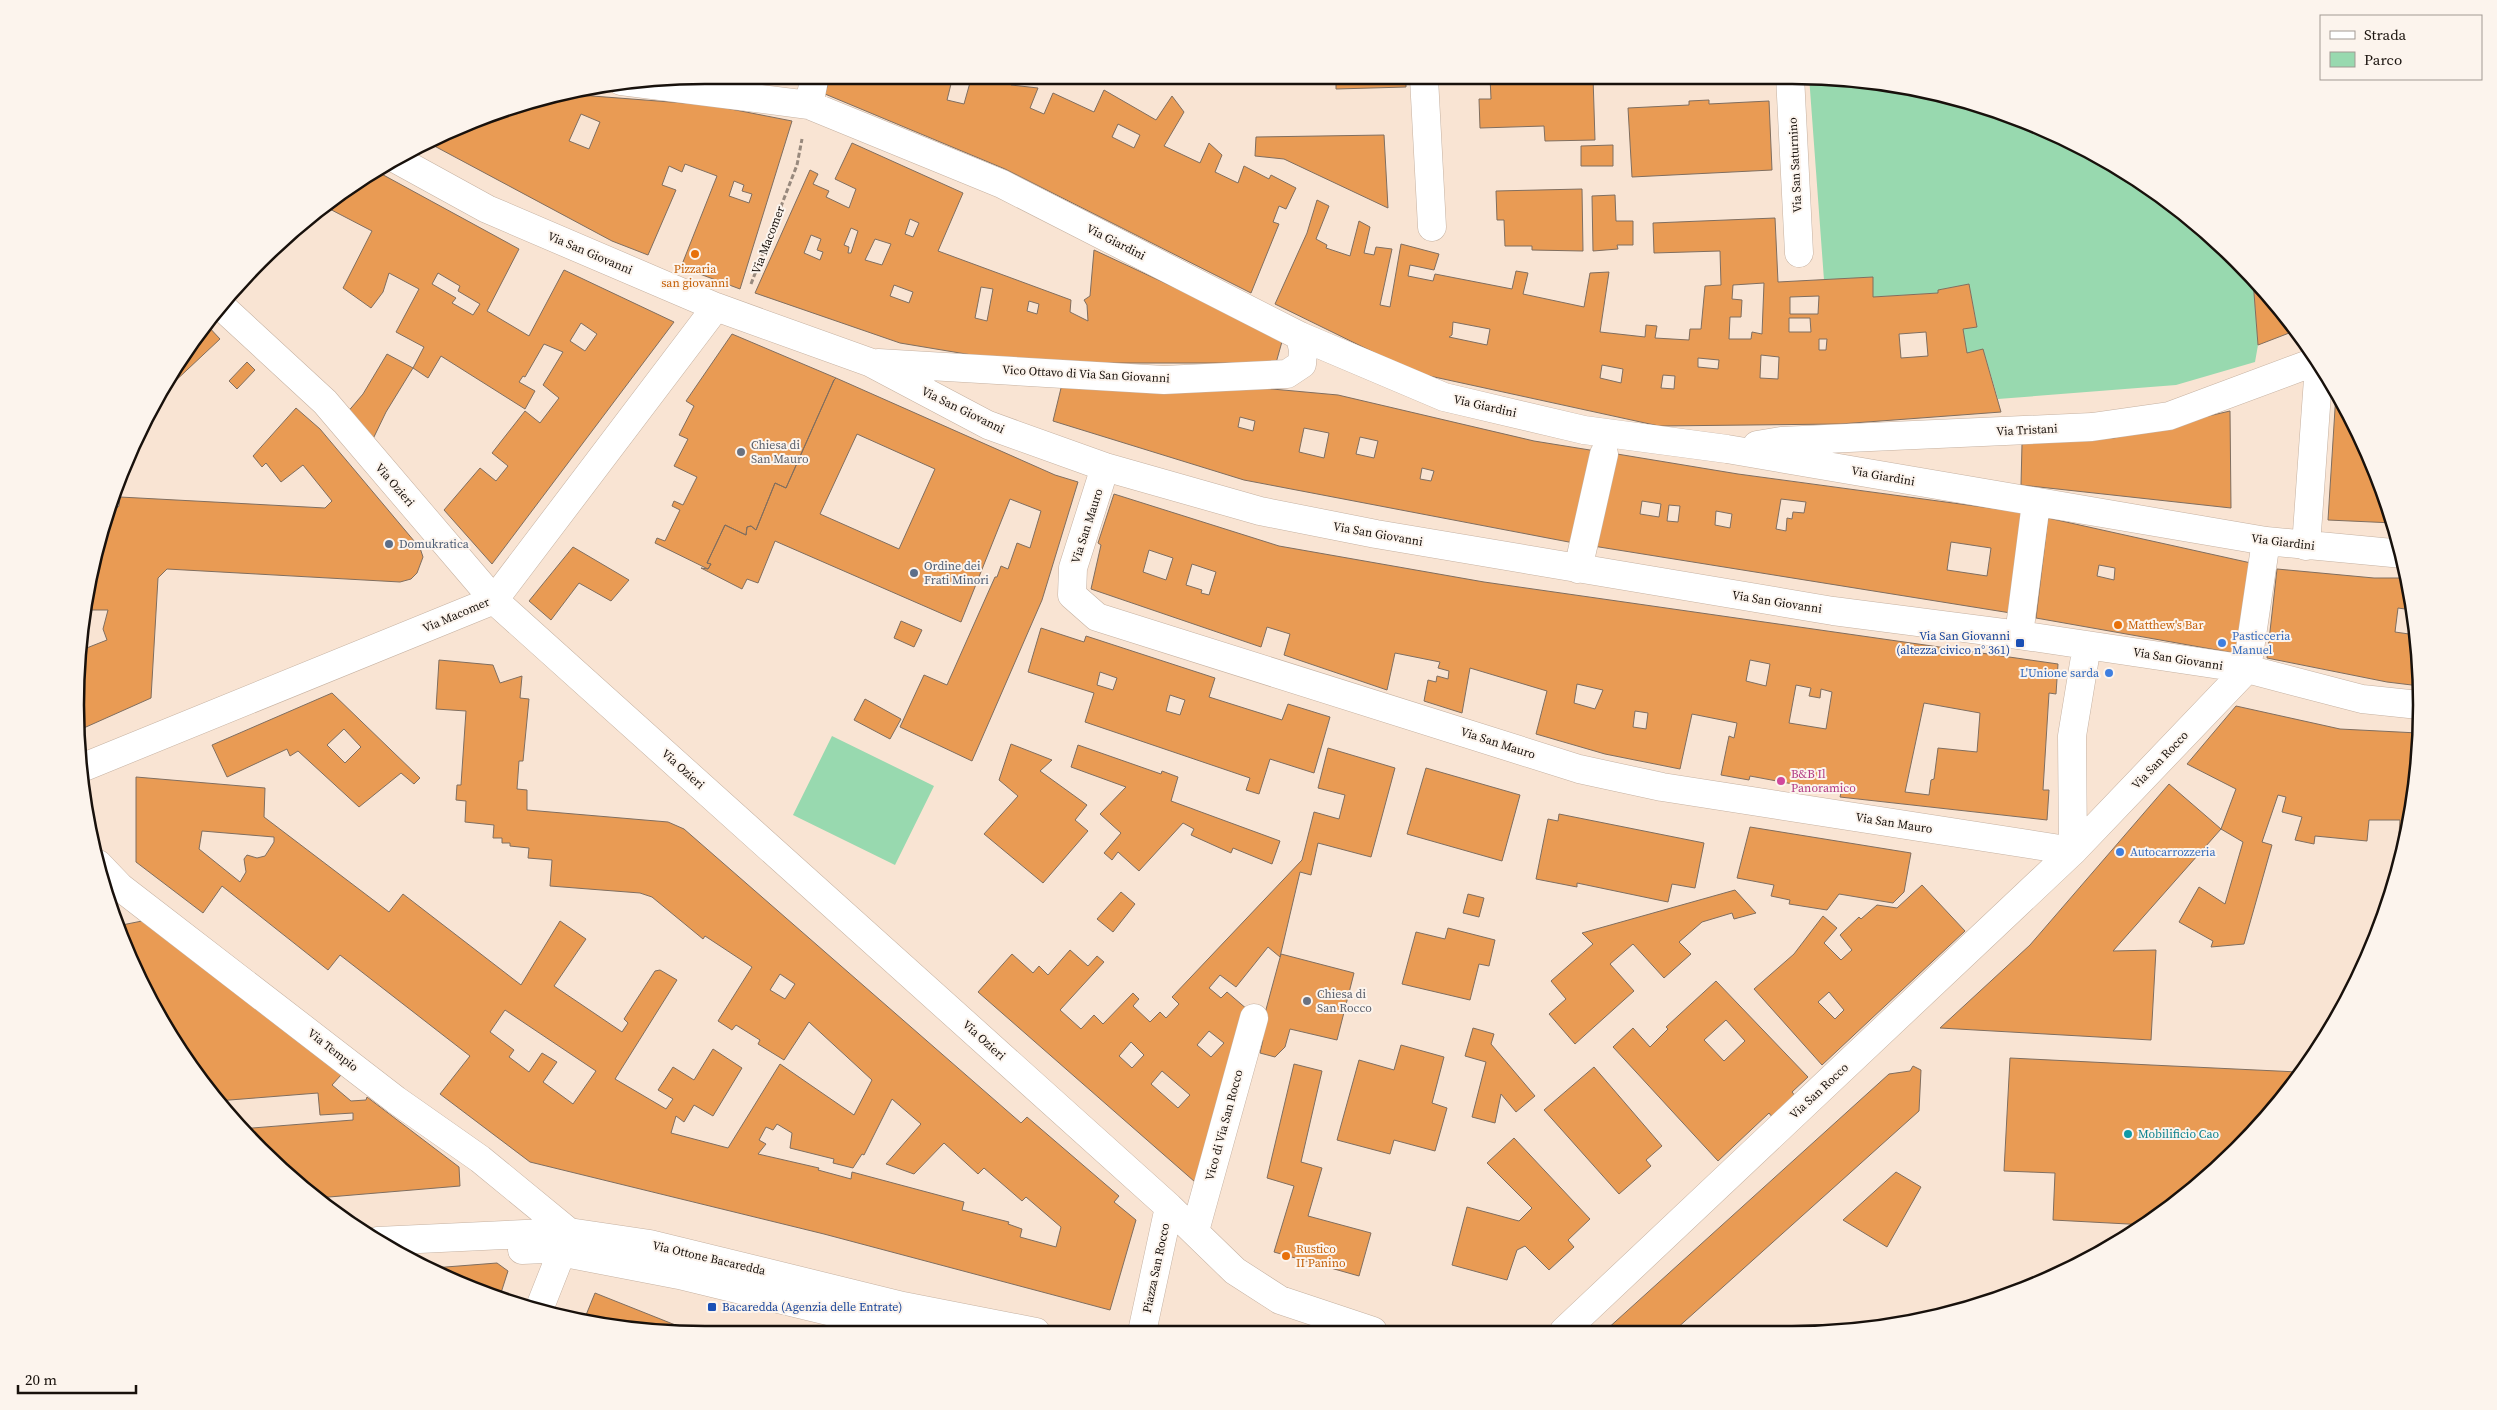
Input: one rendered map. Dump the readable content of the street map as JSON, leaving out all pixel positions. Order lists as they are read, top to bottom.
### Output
{
  "streets": {
    "street": [
      "Via San Saturnino",
      "Via Macomer",
      "Via Giardini",
      "Via San Giovanni",
      "Vico Ottavo di Via San Giovanni",
      "Via Tristani",
      "Via Ozieri",
      "Via San Mauro",
      "Via San Rocco",
      "Via Tempio",
      "Vico di Via San Rocco",
      "Via Ottone Bacaredda",
      "Piazza San Rocco"
    ]
  },
  "crossings": [
    ["Via Macomer", "Via San Giovanni"],
    ["Via Macomer", "Via Ozieri"],
    ["Via Giardini", "Vico Ottavo di Via San Giovanni"],
    ["Via Giardini", "Via Tristani"],
    ["Via San Giovanni", "Vico Ottavo di Via San Giovanni"],
    ["Via San Giovanni", "Via San Mauro"],
    ["Via San Giovanni", "Via San Rocco"],
    ["Via Ozieri", "Piazza San Rocco"],
    ["Via San Mauro", "Via San Rocco"],
    ["Via Tempio", "Via Ottone Bacaredda"],
    ["Vico di Via San Rocco", "Piazza San Rocco"]
  ],
  "places": {
    "other": [
      "Pizzaria san giovanni",
      "Chiesa di San Mauro",
      "Domukratica",
      "Ordine dei Frati Minori",
      "Matthew's Bar",
      "Pasticceria Manuel",
      "L'Unione sarda",
      "B&B Il Panoramico",
      "Autocarrozzeria",
      "Chiesa di San Rocco",
      "Mobilificio Cao",
      "Rustico II Panino"
    ],
    "transit": ["Via San Giovanni (altezza civico n° 361)", "Bacaredda (Agenzia delle Entrate)"]
  },
  "legend": ["Strada", "Parco"],
  "scale_bar": "20 m"
}
